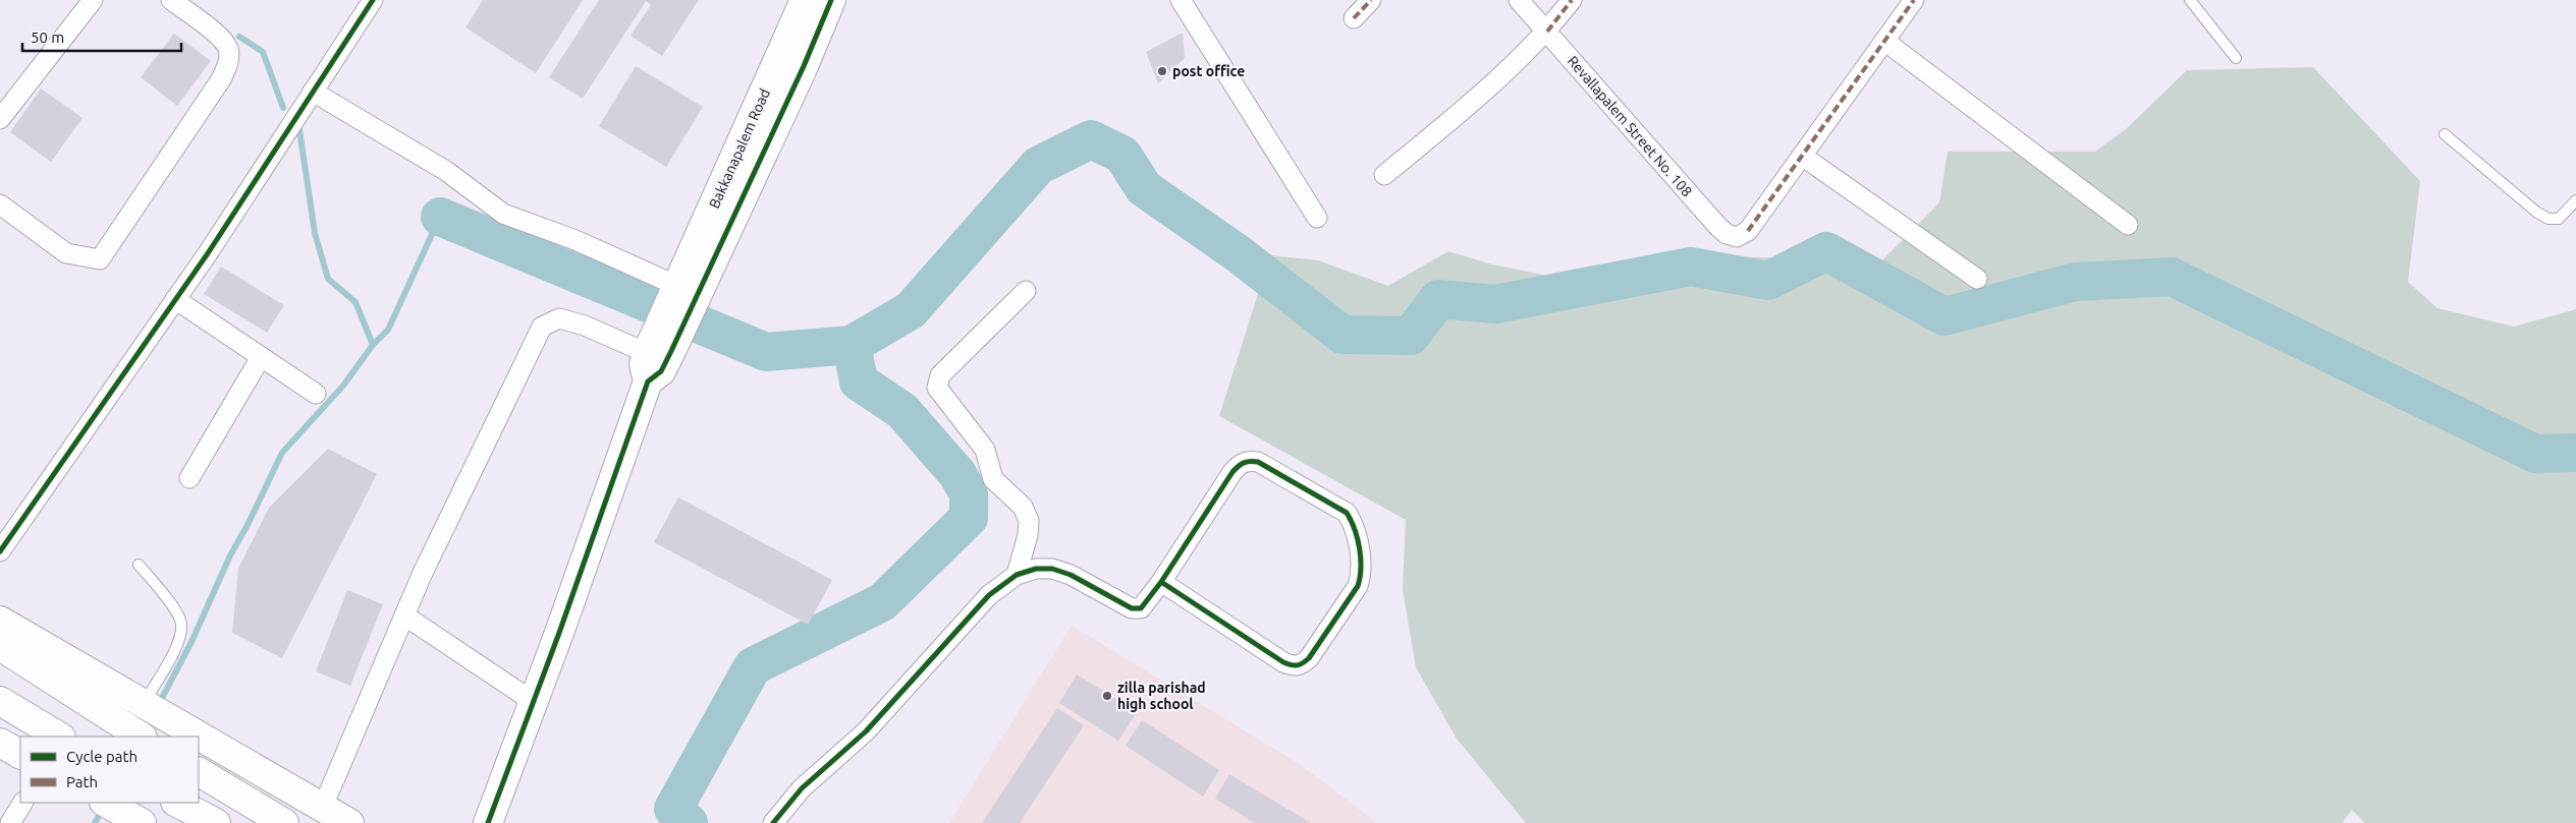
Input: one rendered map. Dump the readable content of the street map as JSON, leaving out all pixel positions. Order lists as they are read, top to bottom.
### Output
{
  "streets": {
    "street": ["Revallapalem Street No. 108", "Bakkanapalem Road"]
  },
  "places": ["post office", "zilla parishad high school"],
  "legend": ["Cycle path", "Path"],
  "scale_bar": "50 m"
}
